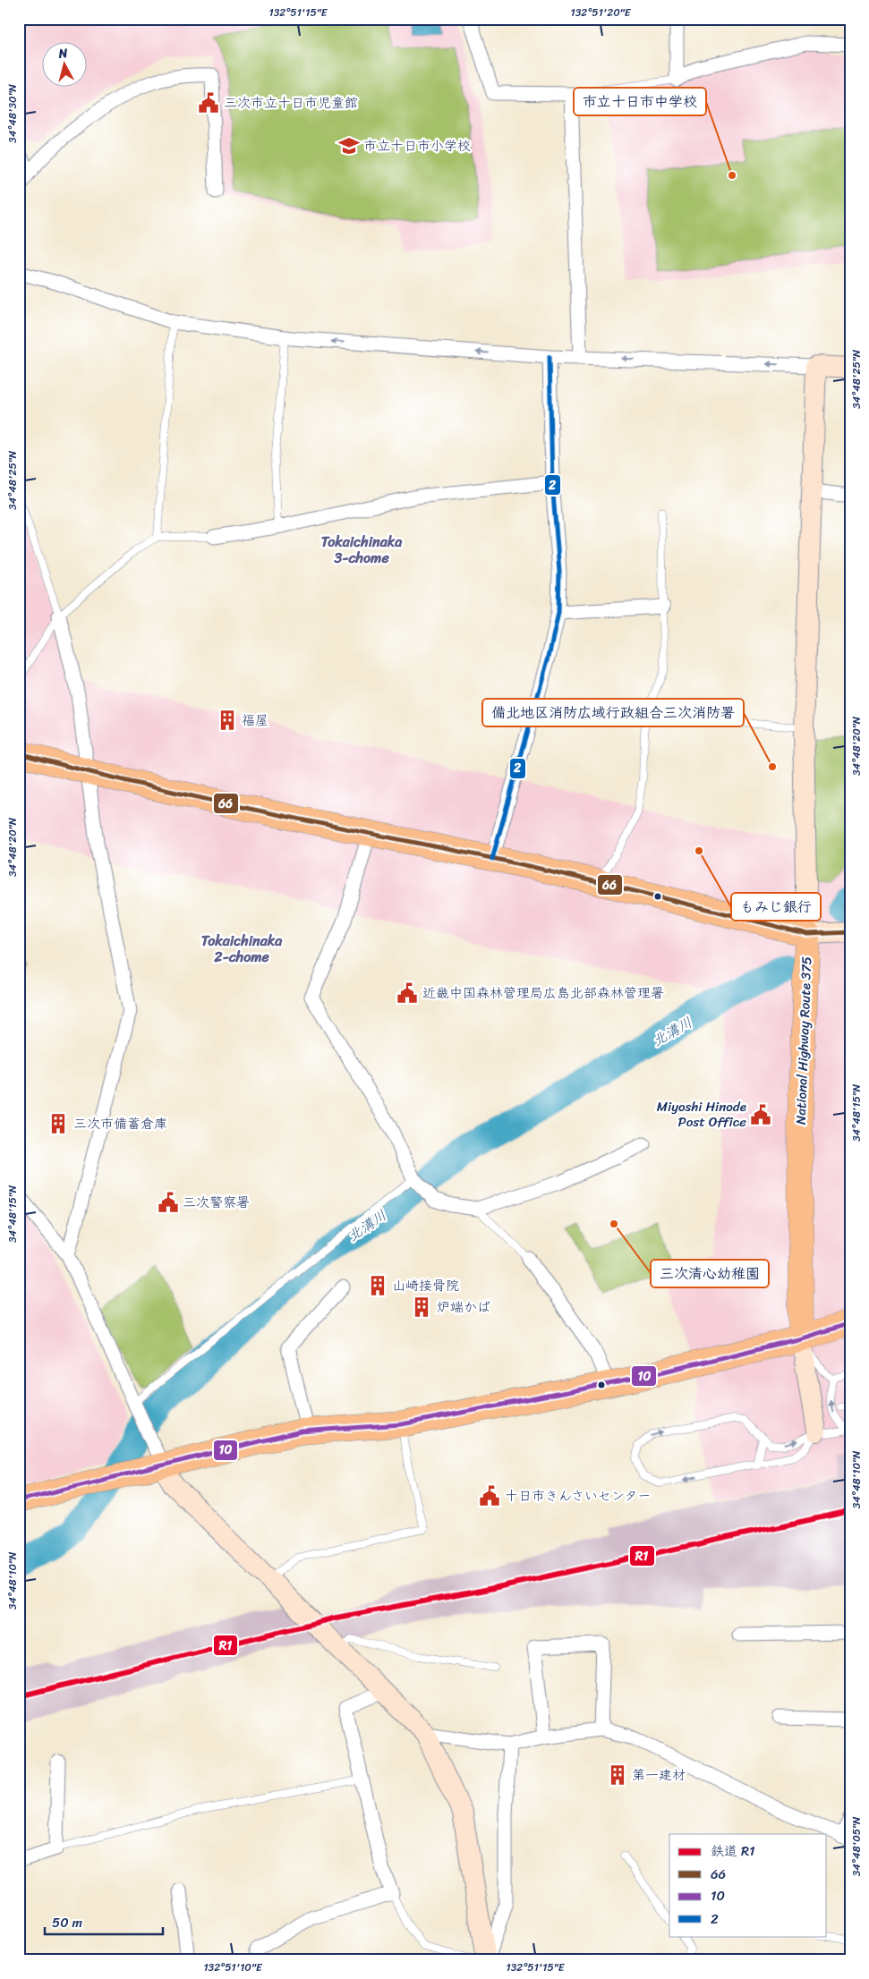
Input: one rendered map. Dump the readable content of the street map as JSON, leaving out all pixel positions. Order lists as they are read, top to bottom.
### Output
{
  "streets": {
    "highway": ["National Highway Route 375"]
  },
  "districts": ["Tokaichinaka 3-chome", "Tokaichinaka 2-chome"],
  "water": ["北溝川"],
  "places": {
    "public building": [
      "三次市立十日市児童館",
      "近畿中国森林管理局広島北部森林管理署",
      "Miyoshi Hinode Post Office",
      "三次警察署",
      "十日市きんさいセンター"
    ],
    "school or university": ["市立十日市小学校"],
    "other": [
      "市立十日市中学校",
      "備北地区消防広域行政組合三次消防署",
      "もみじ銀行",
      "三次清心幼稚園"
    ],
    "building": [
      "福屋",
      "三次市備蓄倉庫",
      "山崎接骨院",
      "炉端かば",
      "第一建材"
    ]
  },
  "lines": [
    "transit line 2",
    "transit line 66",
    "transit line 10",
    "rail line R1"
  ],
  "legend": [
    "鉄道 R1",
    "66",
    "10",
    "2"
  ],
  "scale_bar": "50 m",
  "north": "top",
  "coordinates": [
    "132°51'15\"E",
    "132°51'20\"E",
    "34°48'30\"N",
    "34°48'25\"N",
    "34°48'20\"N",
    "34°48'15\"N",
    "34°48'10\"N",
    "34°48'05\"N",
    "132°51'10\"E"
  ]
}
